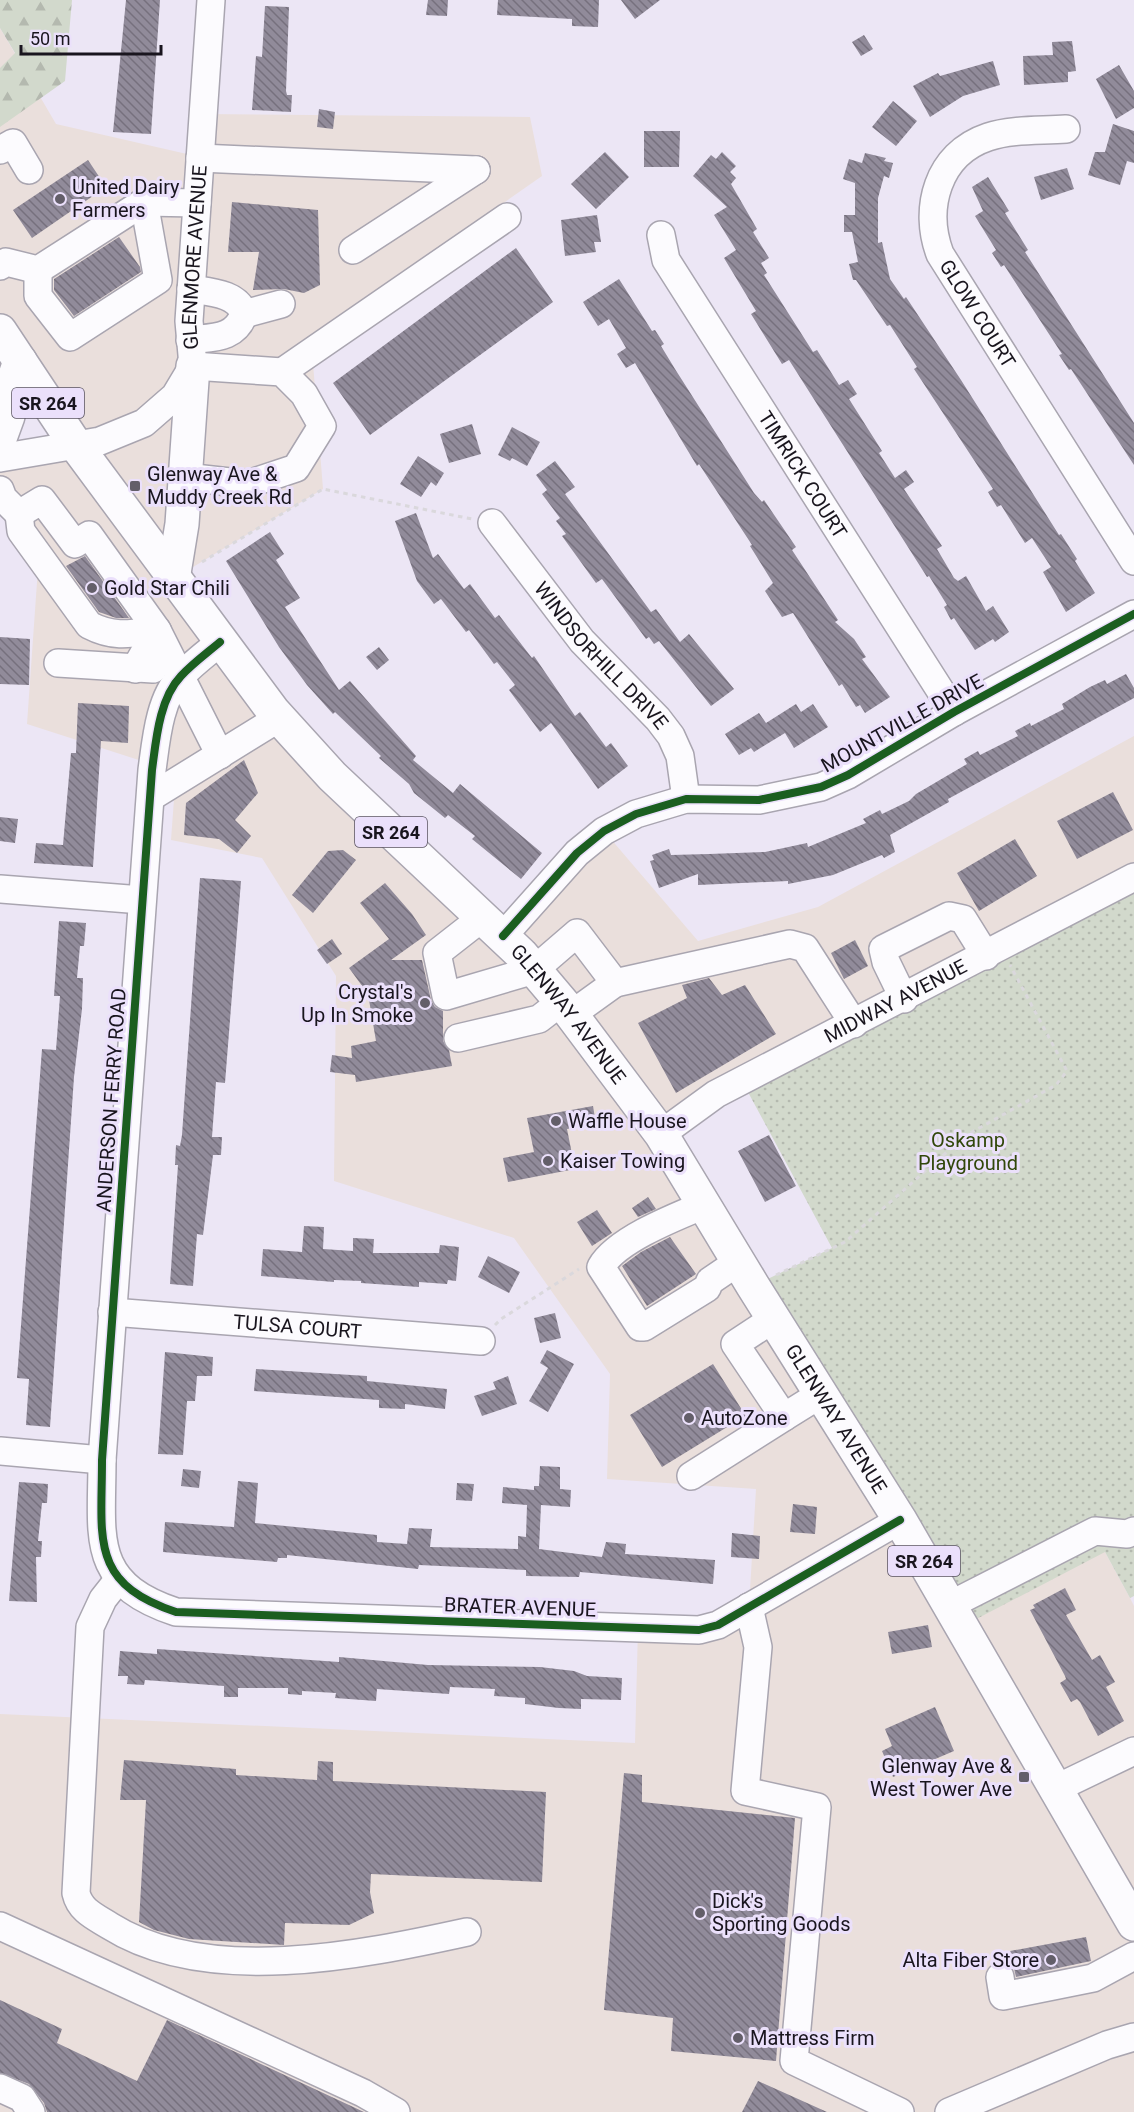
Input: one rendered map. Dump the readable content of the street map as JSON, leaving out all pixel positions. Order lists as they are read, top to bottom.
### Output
{
  "streets": {
    "main road": ["SR 264", "GLENWAY AVENUE"],
    "street": [
      "GLENMORE AVENUE",
      "GLOW COURT",
      "TIMRICK COURT",
      "WINDSORHILL DRIVE",
      "MOUNTVILLE DRIVE",
      "MIDWAY AVENUE",
      "ANDERSON FERRY ROAD",
      "TULSA COURT",
      "BRATER AVENUE"
    ]
  },
  "crossings": [
    ["GLENMORE AVENUE", "GLENWAY AVENUE"],
    ["TIMRICK COURT", "MOUNTVILLE DRIVE"],
    ["WINDSORHILL DRIVE", "MOUNTVILLE DRIVE"],
    ["MOUNTVILLE DRIVE", "GLENWAY AVENUE"],
    ["MIDWAY AVENUE", "GLENWAY AVENUE"],
    ["GLENWAY AVENUE", "ANDERSON FERRY ROAD"],
    ["GLENWAY AVENUE", "BRATER AVENUE"],
    ["ANDERSON FERRY ROAD", "TULSA COURT"],
    ["ANDERSON FERRY ROAD", "BRATER AVENUE"]
  ],
  "parks": ["Oskamp Playground"],
  "places": {
    "other": [
      "United Dairy Farmers",
      "Gold Star Chili",
      "Crystal's Up In Smoke",
      "Waffle House",
      "Kaiser Towing",
      "AutoZone",
      "Dick's Sporting Goods",
      "Alta Fiber Store",
      "Mattress Firm"
    ],
    "transit": ["Glenway Ave & Muddy Creek Rd", "Glenway Ave & West Tower Ave"]
  },
  "scale_bar": "50 m"
}
